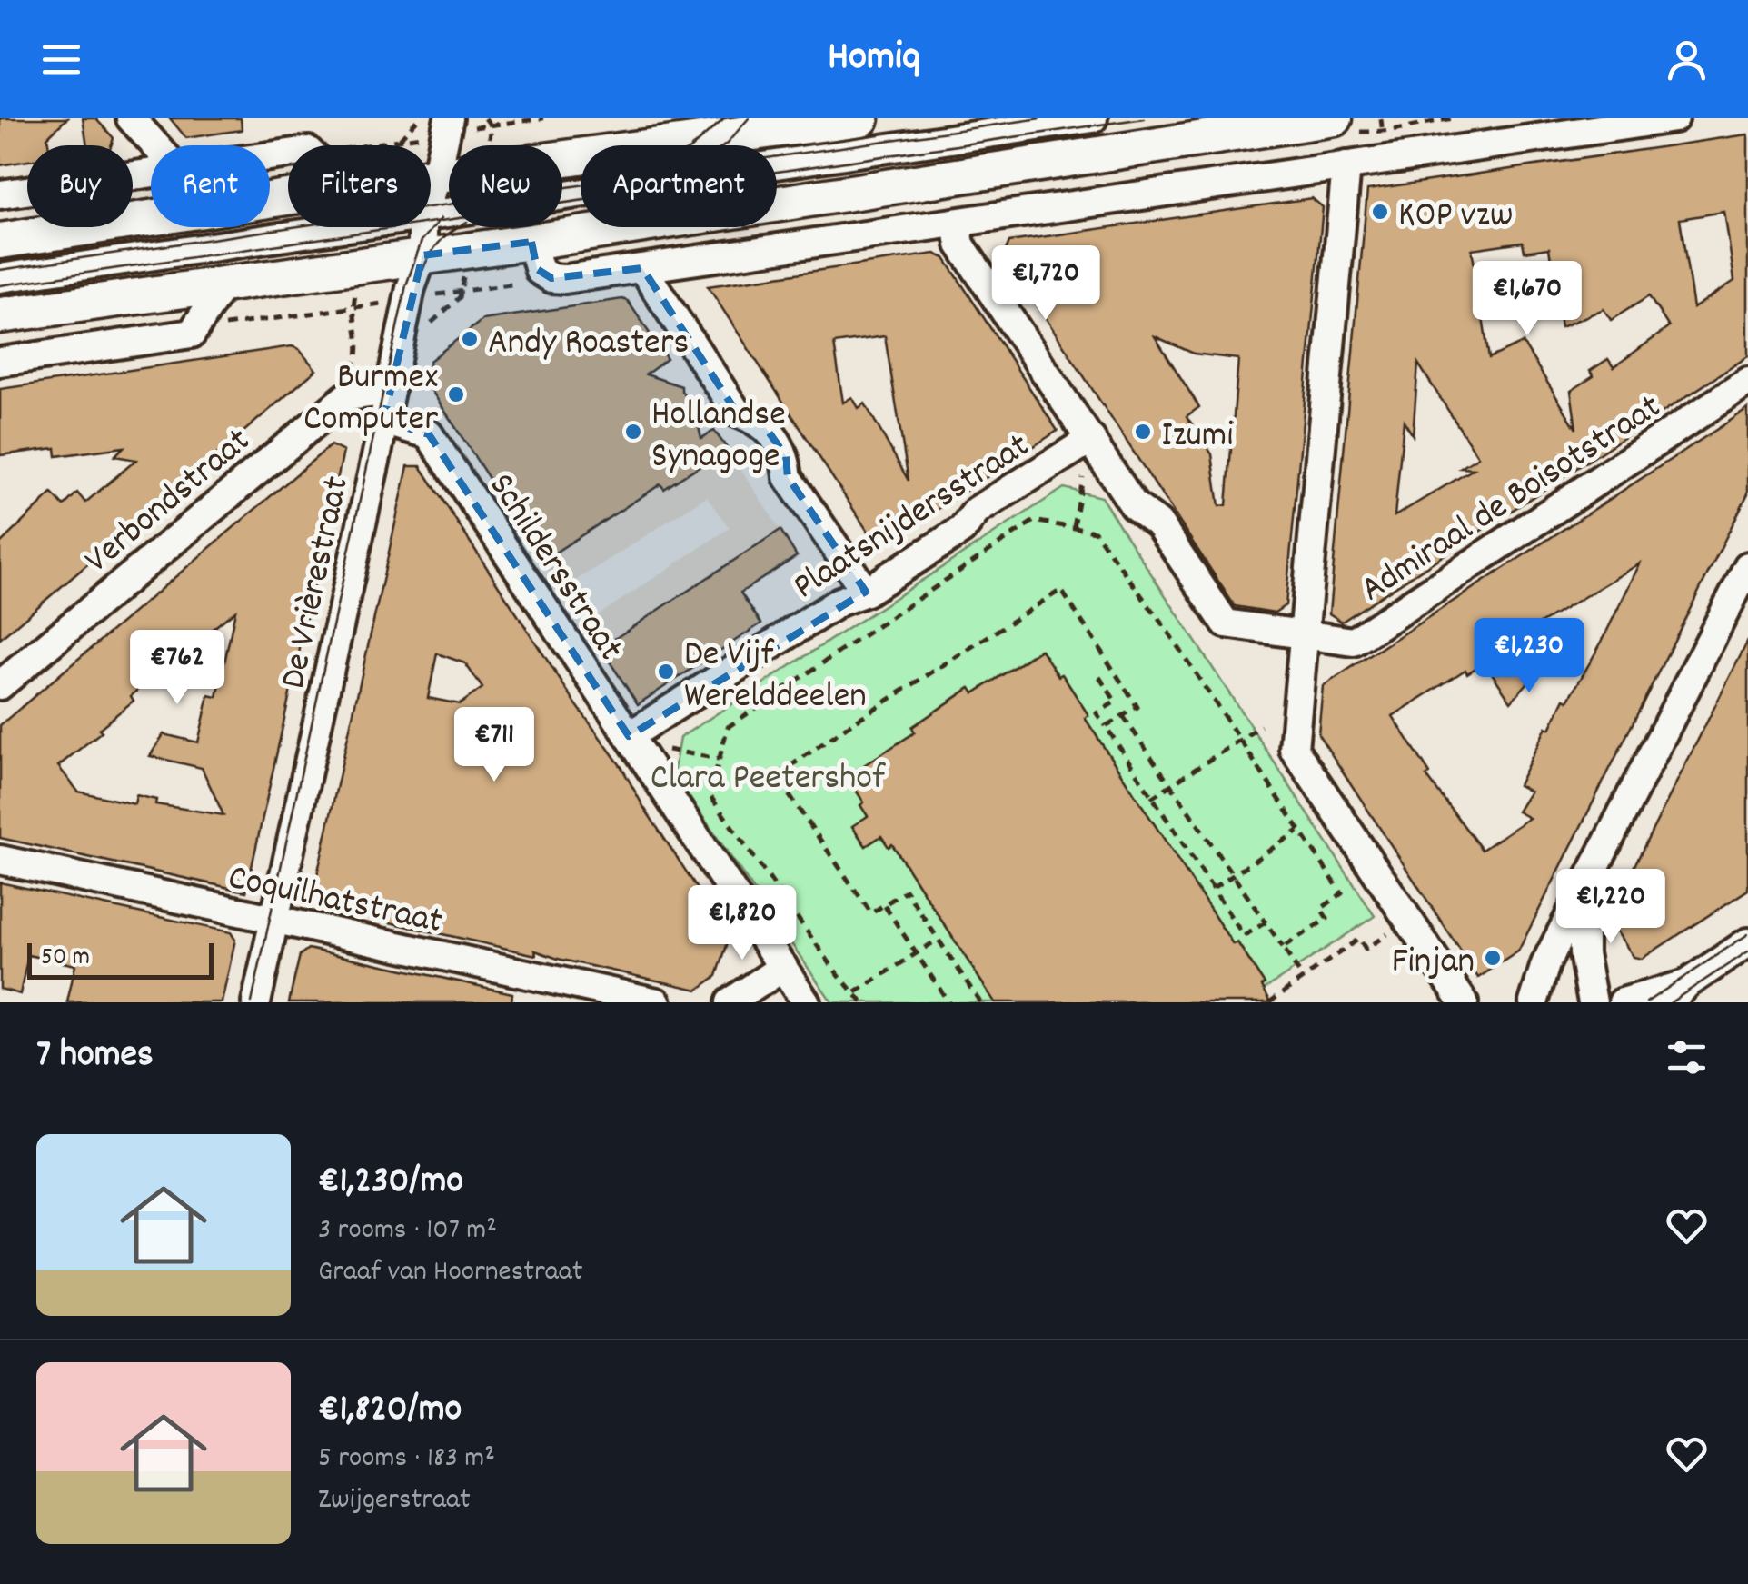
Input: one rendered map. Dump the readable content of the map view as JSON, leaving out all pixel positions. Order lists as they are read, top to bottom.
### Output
{
  "streets": {
    "street": [
      "Admiraal de Boisotstraat",
      "Verbondstraat",
      "Plaatsnijdersstraat",
      "Schildersstraat",
      "De Vrièrestraat",
      "Coquilhatstraat"
    ]
  },
  "crossings": [
    ["Admiraal de Boisotstraat", "Plaatsnijdersstraat"],
    ["Verbondstraat", "De Vrièrestraat"],
    ["Plaatsnijdersstraat", "Schildersstraat"],
    ["Schildersstraat", "De Vrièrestraat"],
    ["De Vrièrestraat", "Coquilhatstraat"]
  ],
  "parks": ["Clara Peetershof"],
  "places": [
    "KOP vzw",
    "Andy Roasters",
    "Burmex Computer",
    "Hollandse Synagoge",
    "Izumi",
    "De Vijf Werelddeelen",
    "Finjan"
  ],
  "scale_bar": "50 m",
  "page": {
    "header": "Homiq",
    "chip": [
      "Buy",
      "Rent",
      "Filters",
      "New",
      "Apartment"
    ],
    "price": [
      "€1,720",
      "€1,670",
      "€1,230",
      "€762",
      "€711",
      "€1,220",
      "€1,820"
    ],
    "scale": "50 m",
    "heading": "7 homes",
    "list": [
      {
        "name": "€1,230/mo",
        "note": "3 rooms · 107 m² · Graaf van Hoornestraat"
      },
      {
        "name": "€1,820/mo",
        "note": "5 rooms · 183 m² · Zwijgerstraat"
      }
    ]
  }
}
